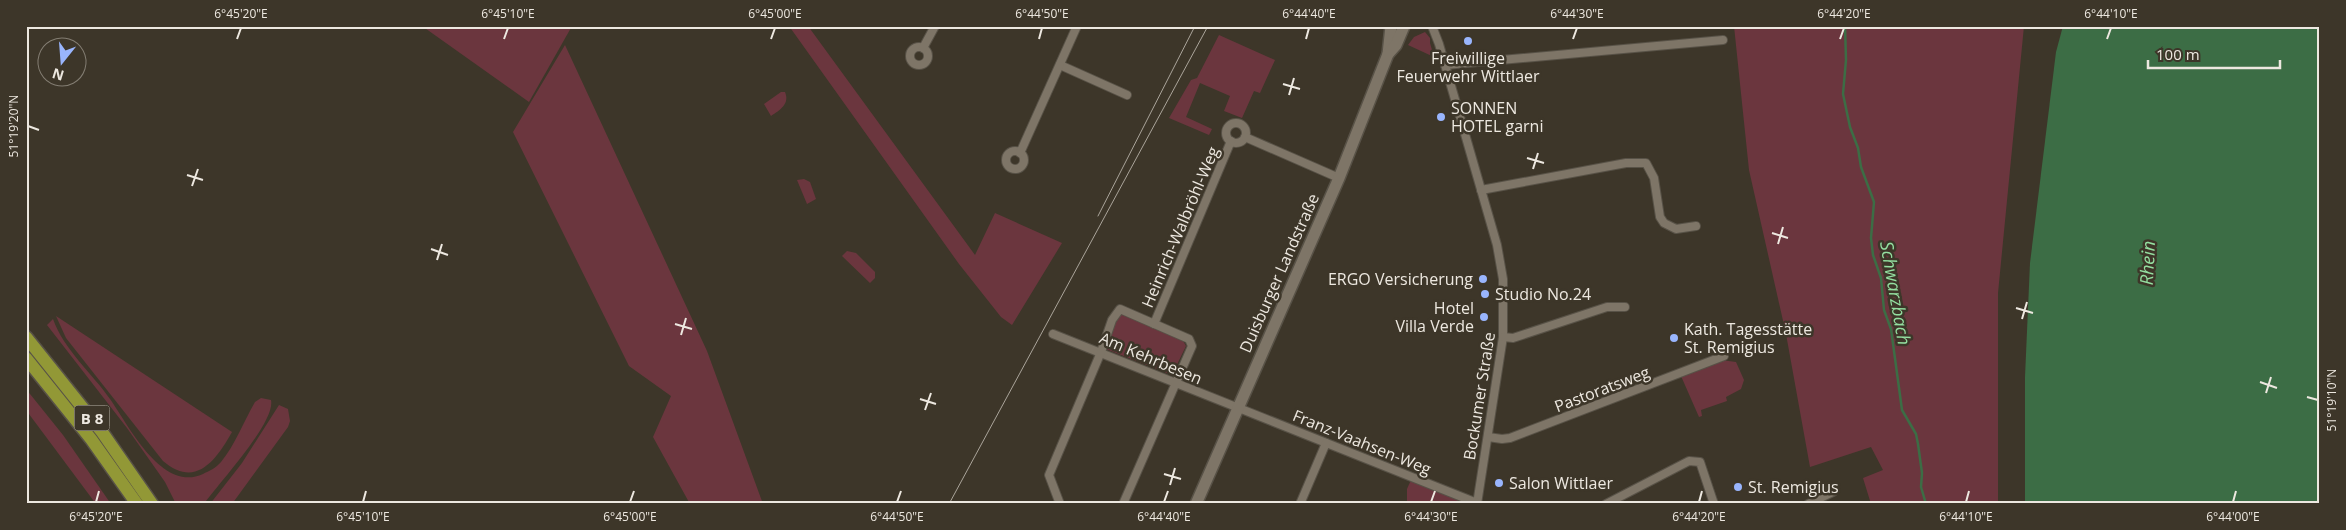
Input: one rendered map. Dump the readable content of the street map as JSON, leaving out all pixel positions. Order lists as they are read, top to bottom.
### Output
{
  "streets": {
    "highway": ["B 8"],
    "main road": ["Duisburger Landstraße"],
    "street": [
      "Heinrich-Walbröhl-Weg",
      "Am Kehrbesen",
      "Pastoratsweg",
      "Bockumer Straße",
      "Franz-Vaahsen-Weg"
    ]
  },
  "crossings": [
    ["Heinrich-Walbröhl-Weg", "Duisburger Landstraße"],
    ["Heinrich-Walbröhl-Weg", "Am Kehrbesen"],
    ["Duisburger Landstraße", "Am Kehrbesen"],
    ["Duisburger Landstraße", "Franz-Vaahsen-Weg"],
    ["Am Kehrbesen", "Franz-Vaahsen-Weg"],
    ["Pastoratsweg", "Bockumer Straße"],
    ["Bockumer Straße", "Franz-Vaahsen-Weg"]
  ],
  "water": ["Rhein", "Schwarzbach"],
  "places": [
    "Freiwillige Feuerwehr Wittlaer",
    "SONNEN HOTEL garni",
    "ERGO Versicherung",
    "Studio No.24",
    "Hotel Villa Verde",
    "Kath. Tagesstätte St. Remigius",
    "Salon Wittlaer",
    "St. Remigius"
  ],
  "scale_bar": "100 m",
  "north": "bottom",
  "coordinates": [
    "6°45'20\"E",
    "6°45'10\"E",
    "6°45'00\"E",
    "6°44'50\"E",
    "6°44'40\"E",
    "6°44'30\"E",
    "6°44'20\"E",
    "6°44'10\"E",
    "51°19'20\"N",
    "51°19'10\"N",
    "6°44'00\"E"
  ]
}
